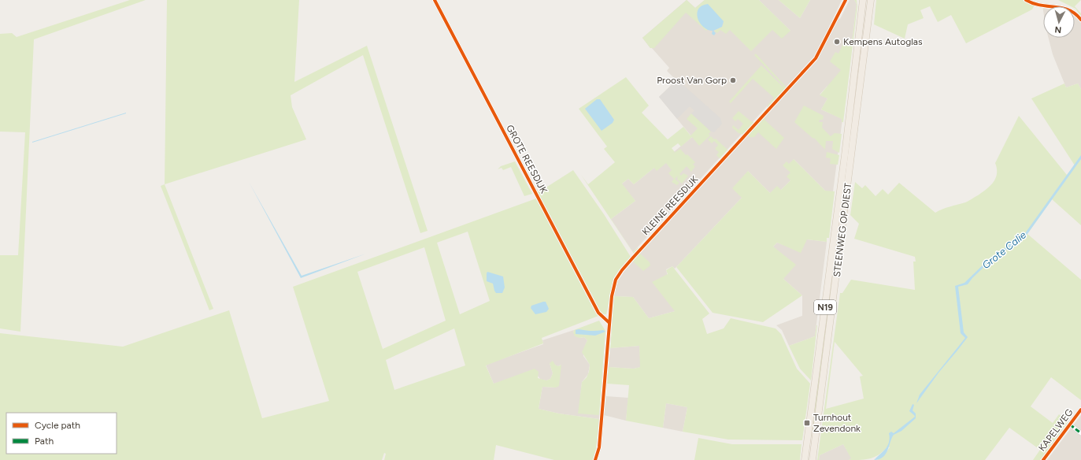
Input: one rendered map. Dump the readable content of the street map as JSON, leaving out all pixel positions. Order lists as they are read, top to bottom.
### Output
{
  "streets": {
    "main road": ["STEENWEG OP DIEST", "N19"],
    "street": ["GROTE REESDIJK", "KLEINE REESDIJK", "KAPELWEG"]
  },
  "crossings": [
    ["GROTE REESDIJK", "KLEINE REESDIJK"]
  ],
  "water": ["Grote Calie"],
  "places": {
    "other": ["Kempens Autoglas", "Proost Van Gorp"],
    "transit": ["Turnhout Zevendonk"]
  },
  "legend": ["Cycle path", "Path"],
  "north": "bottom"
}
